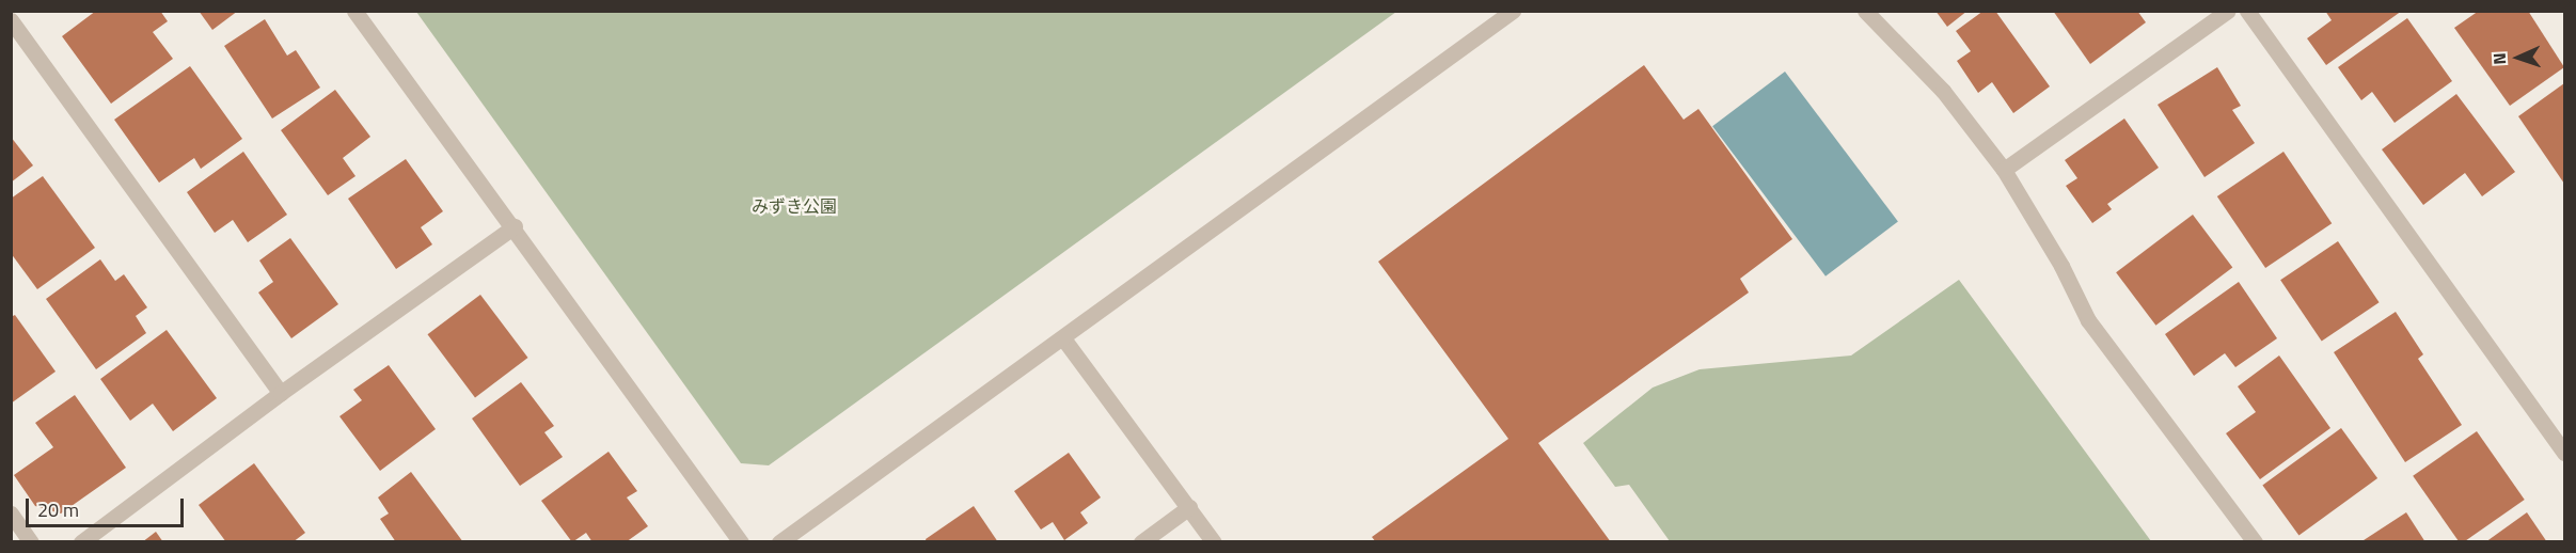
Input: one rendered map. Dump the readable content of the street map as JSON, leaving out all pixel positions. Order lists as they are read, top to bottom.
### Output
{
  "parks": ["みずき公園"],
  "scale_bar": "20 m",
  "north": "left"
}
